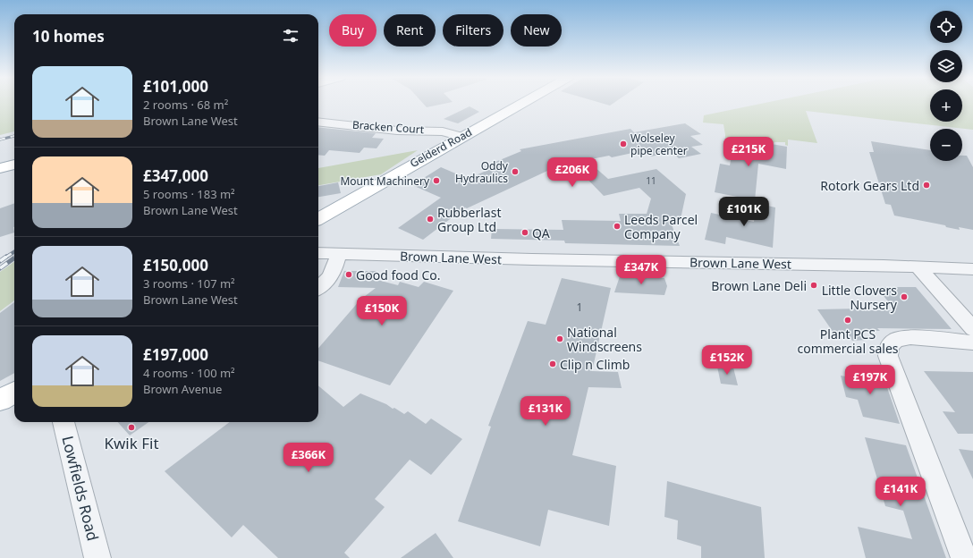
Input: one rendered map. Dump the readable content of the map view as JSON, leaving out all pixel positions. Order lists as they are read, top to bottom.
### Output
{
  "streets": {
    "main road": ["Gelderd Road"],
    "street": ["Bracken Court", "Brown Lane West", "Lowfields Road"]
  },
  "crossings": [
    ["Bracken Court", "Gelderd Road"]
  ],
  "places": [
    "Wolseley pipe center",
    "Oddy Hydraulics",
    "Mount Machinery",
    "Rotork Gears Ltd",
    "Rubberlast Group Ltd",
    "Leeds Parcel Company",
    "QA",
    "Good food Co.",
    "Brown Lane Deli",
    "Little Clovers Nursery",
    "Plant PCS commercial sales",
    "National Windscreens",
    "Clip n Climb",
    "Kwik Fit"
  ],
  "house_numbers": ["11", "1"],
  "page": {
    "map_buttons": ["+", "−"],
    "chip": [
      "Buy",
      "Rent",
      "Filters",
      "New"
    ],
    "heading": "10 homes",
    "list": [
      {
        "name": "£101,000",
        "note": "2 rooms · 68 m² · Brown Lane West"
      },
      {
        "name": "£347,000",
        "note": "5 rooms · 183 m² · Brown Lane West"
      },
      {
        "name": "£150,000",
        "note": "3 rooms · 107 m² · Brown Lane West"
      },
      {
        "name": "£197,000",
        "note": "4 rooms · 100 m² · Brown Avenue"
      }
    ],
    "price": [
      "£215K",
      "£206K",
      "£101K",
      "£347K",
      "£150K",
      "£152K",
      "£197K",
      "£131K",
      "£366K",
      "£141K"
    ]
  }
}
